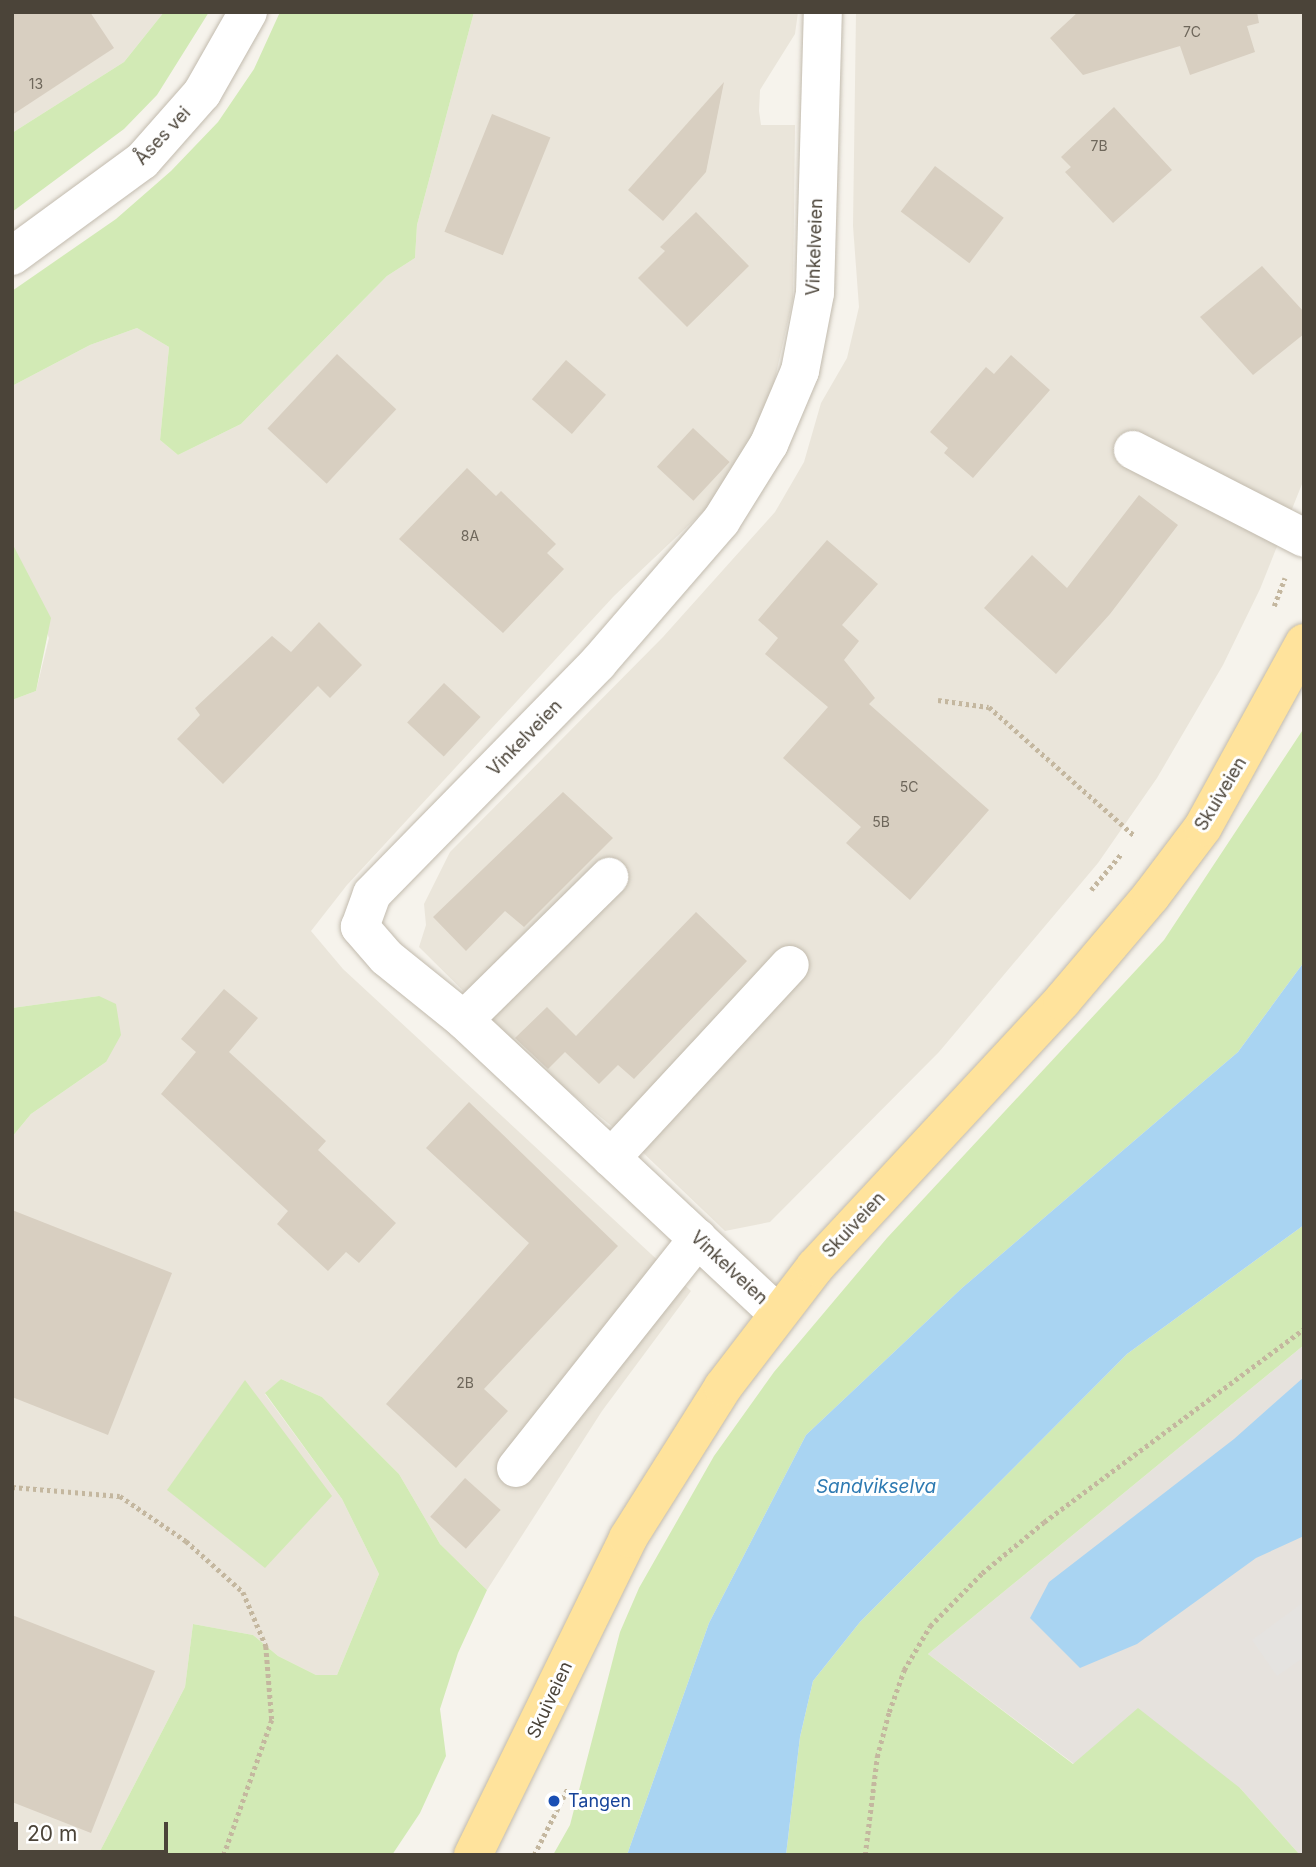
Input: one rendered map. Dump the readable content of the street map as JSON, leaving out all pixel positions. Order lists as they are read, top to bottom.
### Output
{
  "streets": {
    "main road": ["Skuiveien"],
    "street": ["Åses vei", "Vinkelveien"]
  },
  "crossings": [
    ["Vinkelveien", "Skuiveien"]
  ],
  "water": ["Sandvikselva"],
  "places": ["Tangen"],
  "house_numbers": [
    "7C",
    "13",
    "7B",
    "8A",
    "5C",
    "5B",
    "2B"
  ],
  "scale_bar": "20 m"
}
